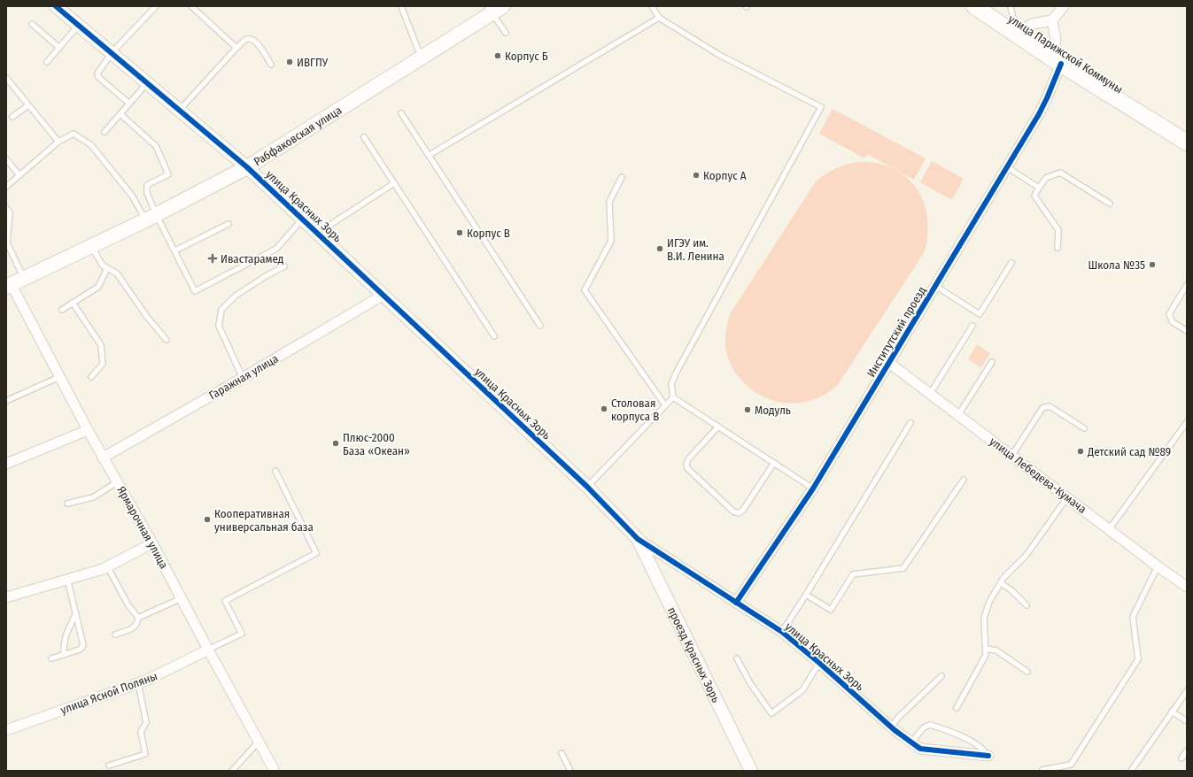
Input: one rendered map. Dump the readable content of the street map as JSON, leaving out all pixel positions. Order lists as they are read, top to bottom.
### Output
{
  "streets": {
    "main road": ["улица Парижской Коммуны", "Рабфаковская улица"],
    "street": [
      "улица Красных Зорь",
      "Институтский проезд",
      "Гаражная улица",
      "улица Лебедева-Кумача",
      "Ярмарочная улица",
      "проезд Красных Зорь",
      "улица Ясной Поляны"
    ]
  },
  "crossings": [
    ["улица Парижской Коммуны", "Институтский проезд"],
    ["Рабфаковская улица", "улица Красных Зорь"],
    ["Рабфаковская улица", "Ярмарочная улица"],
    ["улица Красных Зорь", "Институтский проезд"],
    ["улица Красных Зорь", "Гаражная улица"],
    ["улица Красных Зорь", "проезд Красных Зорь"],
    ["Институтский проезд", "улица Лебедева-Кумача"],
    ["Гаражная улица", "Ярмарочная улица"],
    ["Ярмарочная улица", "улица Ясной Поляны"]
  ],
  "places": {
    "other": [
      "Корпус Б",
      "ИВГПУ",
      "Корпус А",
      "Корпус В",
      "ИГЭУ им. В.И. Ленина",
      "Школа №35",
      "Столовая корпуса В",
      "Модуль",
      "Плюс-2000 База «Океан»",
      "Детский сад №89",
      "Кооперативная универсальная база"
    ],
    "health": ["Ивастарамед"]
  }
}
